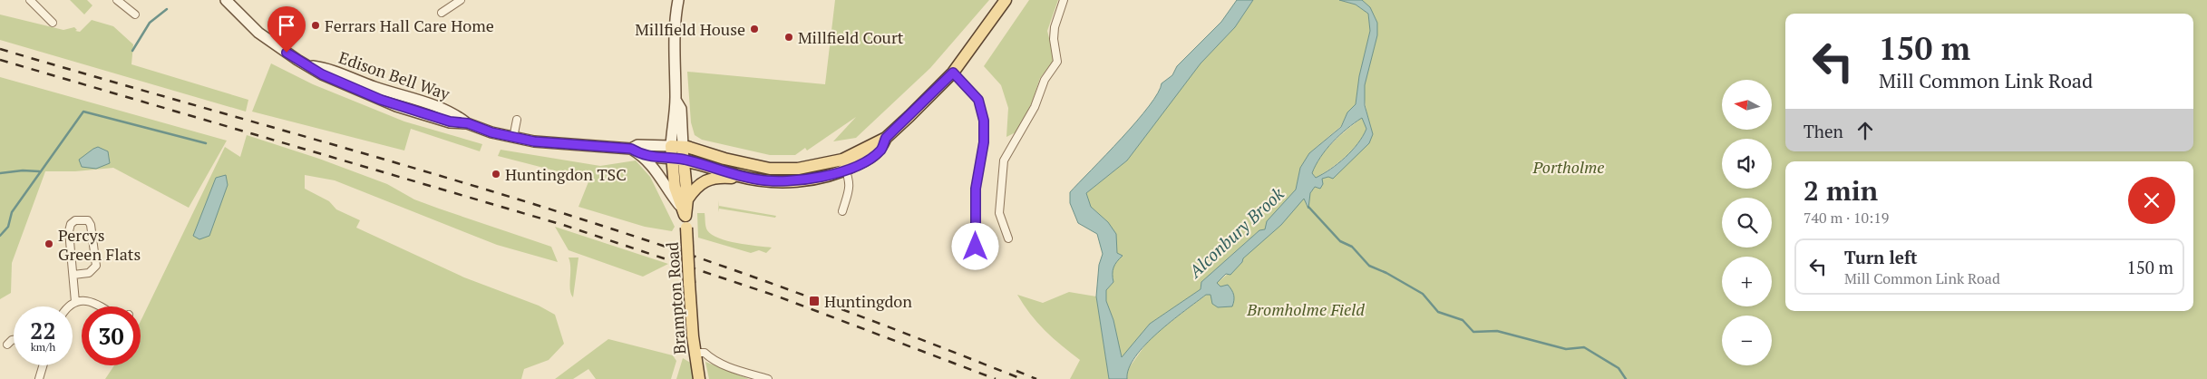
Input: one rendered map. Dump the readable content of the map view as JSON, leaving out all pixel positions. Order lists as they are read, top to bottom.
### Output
{
  "streets": {
    "main road": ["Edison Bell Way", "Brampton Road"]
  },
  "crossings": [
    ["Edison Bell Way", "Brampton Road"]
  ],
  "water": ["Alconbury Brook"],
  "parks": ["Portholme", "Bromholme Field"],
  "places": {
    "other": [
      "Ferrars Hall Care Home",
      "Millfield House",
      "Millfield Court",
      "Huntingdon TSC",
      "Percys Green Flats"
    ],
    "transit": ["Huntingdon"]
  },
  "north": "left",
  "page": {
    "turn": ["150 m", "Mill Common Link Road"],
    "map_buttons": ["+", "−"],
    "then": "Then",
    "heading": ["2 min", "740 m · 10:19"],
    "list": [
      {
        "name": "Turn left",
        "note": "Mill Common Link Road",
        "value": "150 m"
      }
    ],
    "speed": "22 km/h",
    "limit": "30"
  }
}
